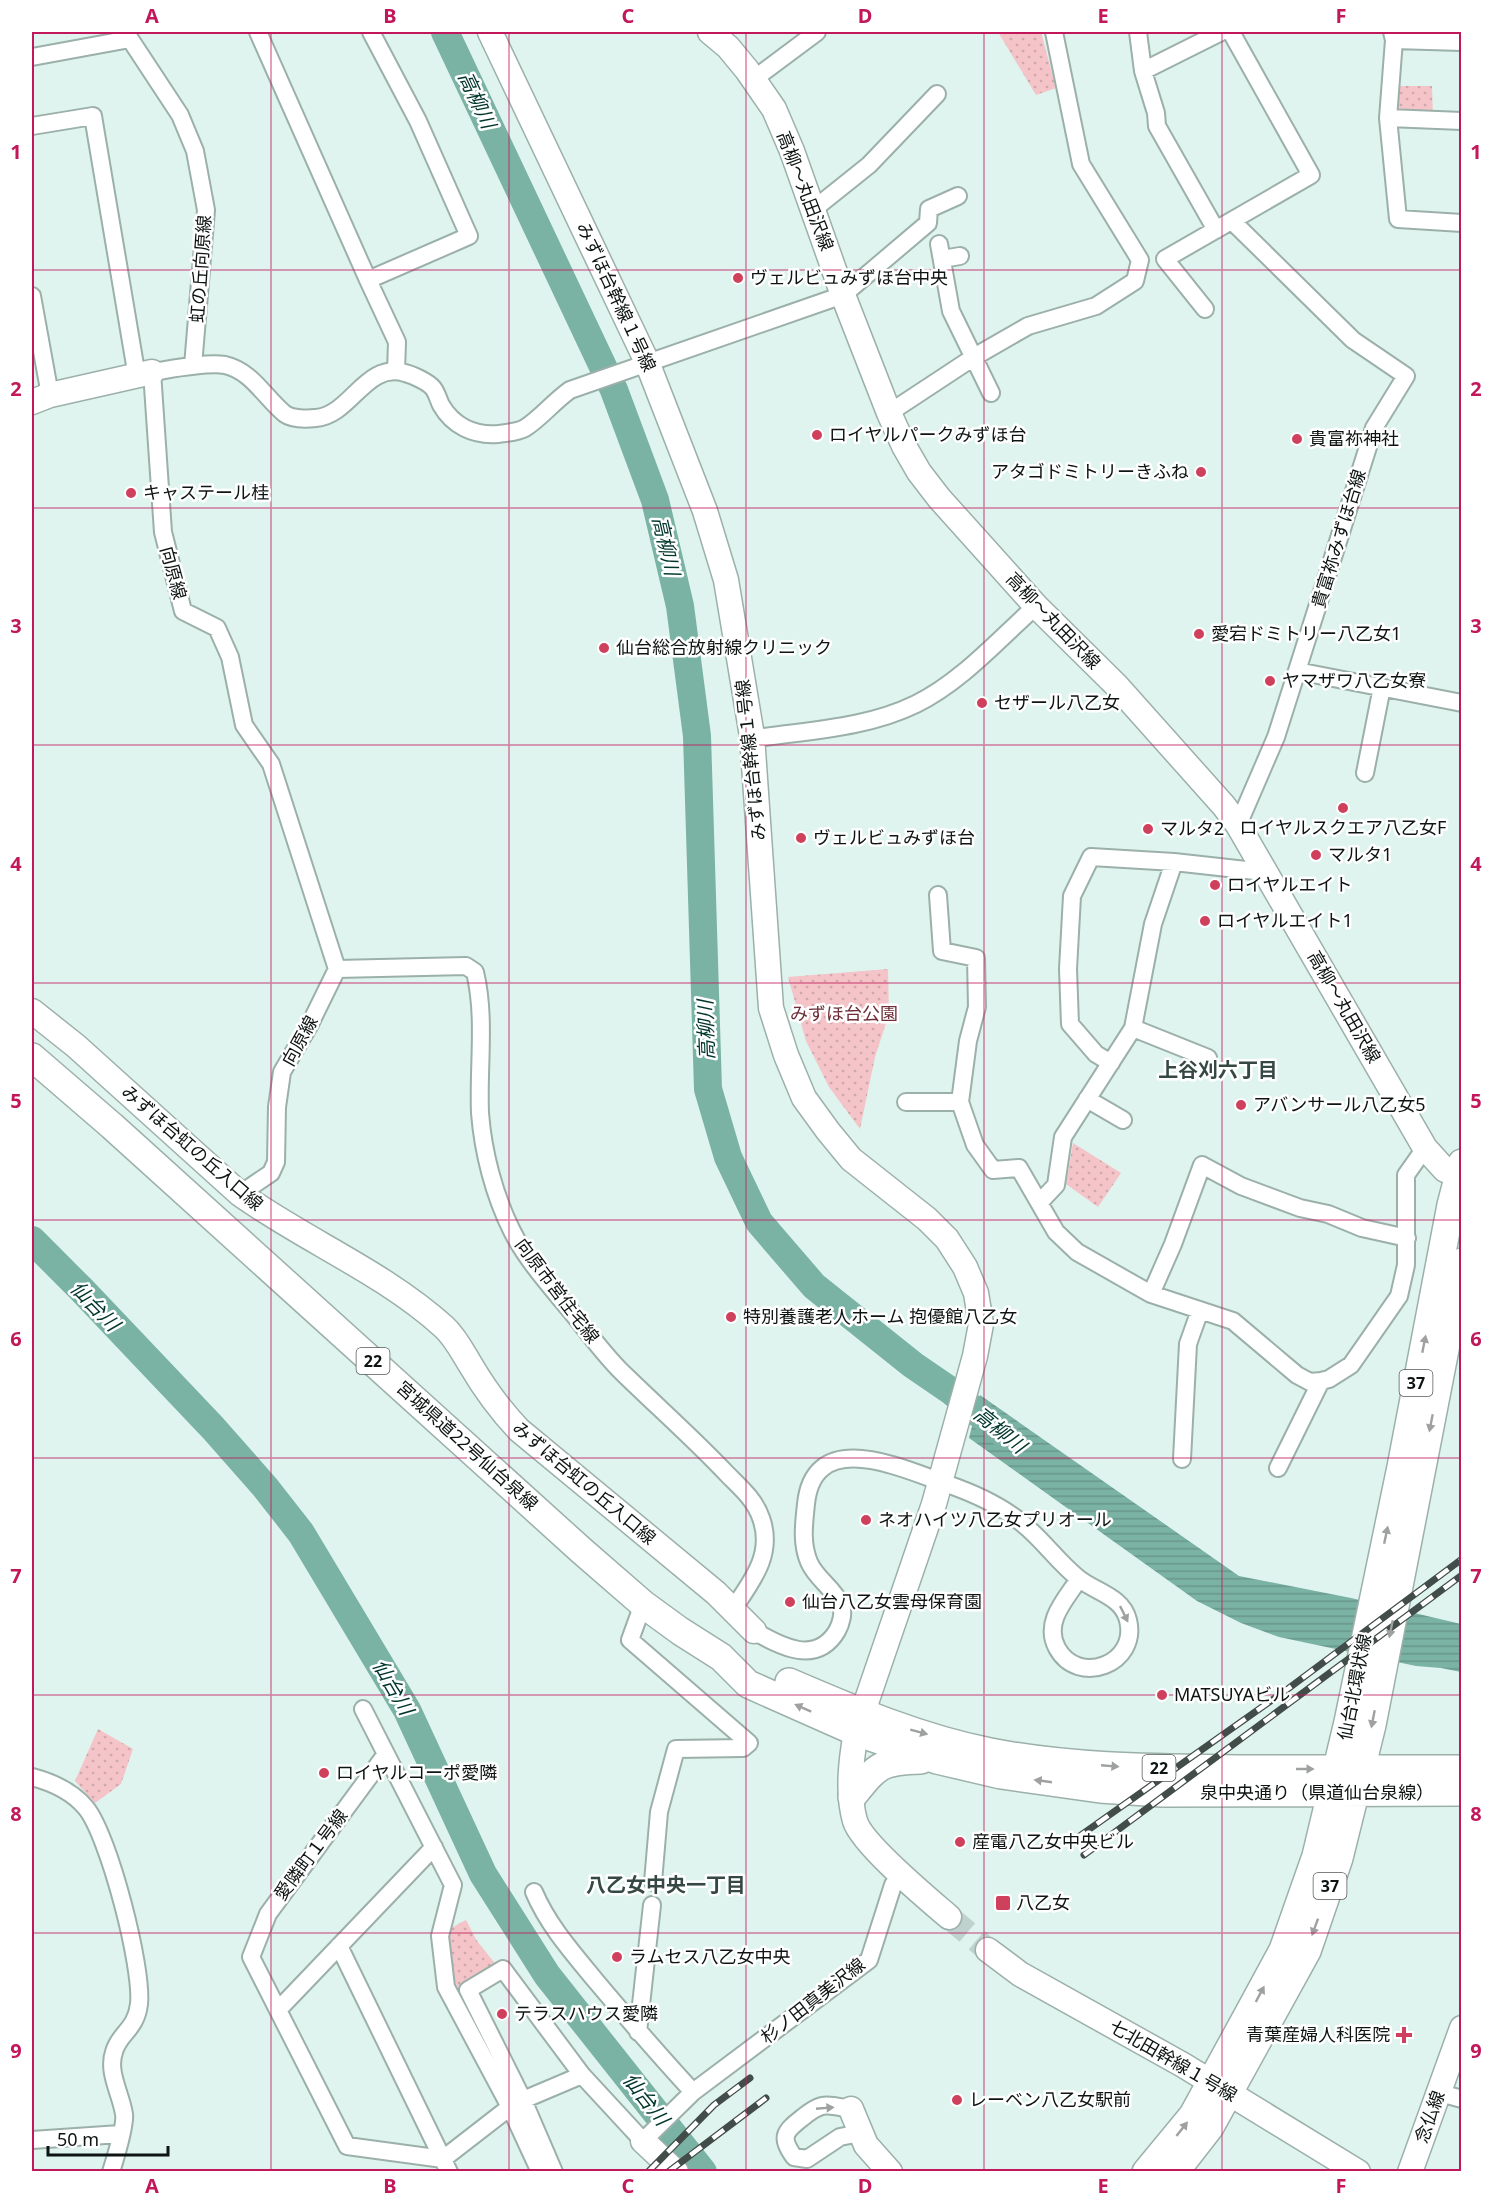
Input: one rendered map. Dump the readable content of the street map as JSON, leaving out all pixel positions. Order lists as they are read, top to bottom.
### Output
{
  "streets": {
    "main road": [
      "22",
      "37",
      "宮城県道22号仙台泉線",
      "仙台北環状線",
      "泉中央通り（県道仙台泉線）"
    ],
    "street": [
      "高柳～丸田沢線",
      "虹の丘向原線",
      "みずほ台幹線１号線",
      "貴富祢みずほ台線",
      "向原線",
      "みずほ台虹の丘入口線",
      "向原市営住宅線",
      "愛隣町１号線",
      "杉ノ田真美沢線",
      "七北田幹線１号線",
      "念仏線"
    ]
  },
  "crossings": [
    ["高柳～丸田沢線", "貴富祢みずほ台線"],
    ["高柳～丸田沢線", "仙台北環状線"],
    ["みずほ台幹線１号線", "みずほ台虹の丘入口線"],
    ["向原線", "みずほ台虹の丘入口線"],
    ["向原線", "向原市営住宅線"],
    ["みずほ台虹の丘入口線", "向原市営住宅線"],
    ["宮城県道22号仙台泉線", "泉中央通り（県道仙台泉線）"],
    ["仙台北環状線", "泉中央通り（県道仙台泉線）"],
    ["仙台北環状線", "七北田幹線１号線"]
  ],
  "districts": ["上谷刈六丁目", "八乙女中央一丁目"],
  "water": ["高柳川", "仙台川"],
  "parks": ["みずほ台公園"],
  "places": {
    "other": [
      "ヴェルビュみずほ台中央",
      "ロイヤルパークみずほ台",
      "貴富祢神社",
      "アタゴドミトリーきふね",
      "キャステール桂",
      "愛宕ドミトリー八乙女1",
      "仙台総合放射線クリニック",
      "ヤマザワ八乙女寮",
      "セザール八乙女",
      "ロイヤルスクエア八乙女F",
      "マルタ2",
      "ヴェルビュみずほ台",
      "マルタ1",
      "ロイヤルエイト",
      "ロイヤルエイト1",
      "アバンサール八乙女5",
      "特別養護老人ホーム 抱優館八乙女",
      "ネオハイツ八乙女プリオール",
      "仙台八乙女雲母保育園",
      "MATSUYAビル",
      "ロイヤルコーポ愛隣",
      "産電八乙女中央ビル",
      "ラムセス八乙女中央",
      "テラスハウス愛隣",
      "レーベン八乙女駅前"
    ],
    "transit": ["八乙女"],
    "health": ["青葉産婦人科医院"]
  },
  "scale_bar": "50 m",
  "grid": {
    "columns": [
      "A",
      "B",
      "C",
      "D",
      "E",
      "F"
    ],
    "rows": [
      "1",
      "2",
      "3",
      "4",
      "5",
      "6",
      "7",
      "8",
      "9"
    ]
  }
}
